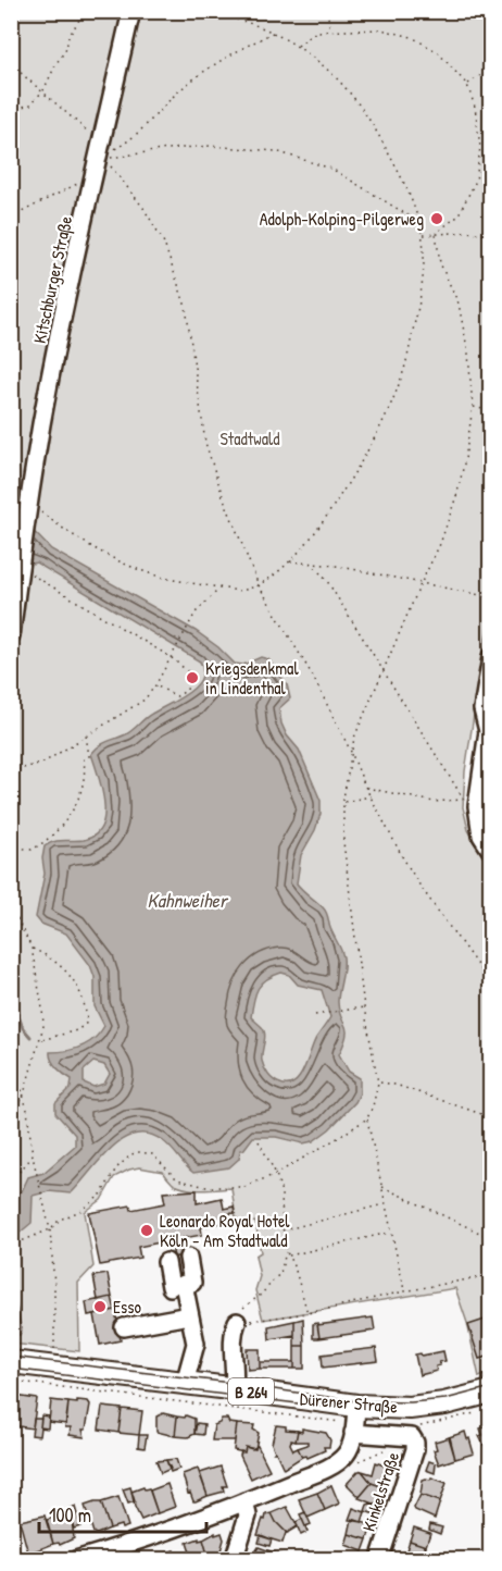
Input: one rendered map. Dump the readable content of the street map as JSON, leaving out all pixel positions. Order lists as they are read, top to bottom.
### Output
{
  "streets": {
    "main road": ["B 264", "Dürener Straße"],
    "street": ["Kitschburger Straße", "Kinkelstraße"]
  },
  "water": ["Kahnweiher"],
  "parks": ["Stadtwald"],
  "places": [
    "Adolph-Kolping-Pilgerweg",
    "Kriegsdenkmal in Lindenthal",
    "Leonardo Royal Hotel Köln - Am Stadtwald",
    "Esso"
  ],
  "scale_bar": "100 m"
}
